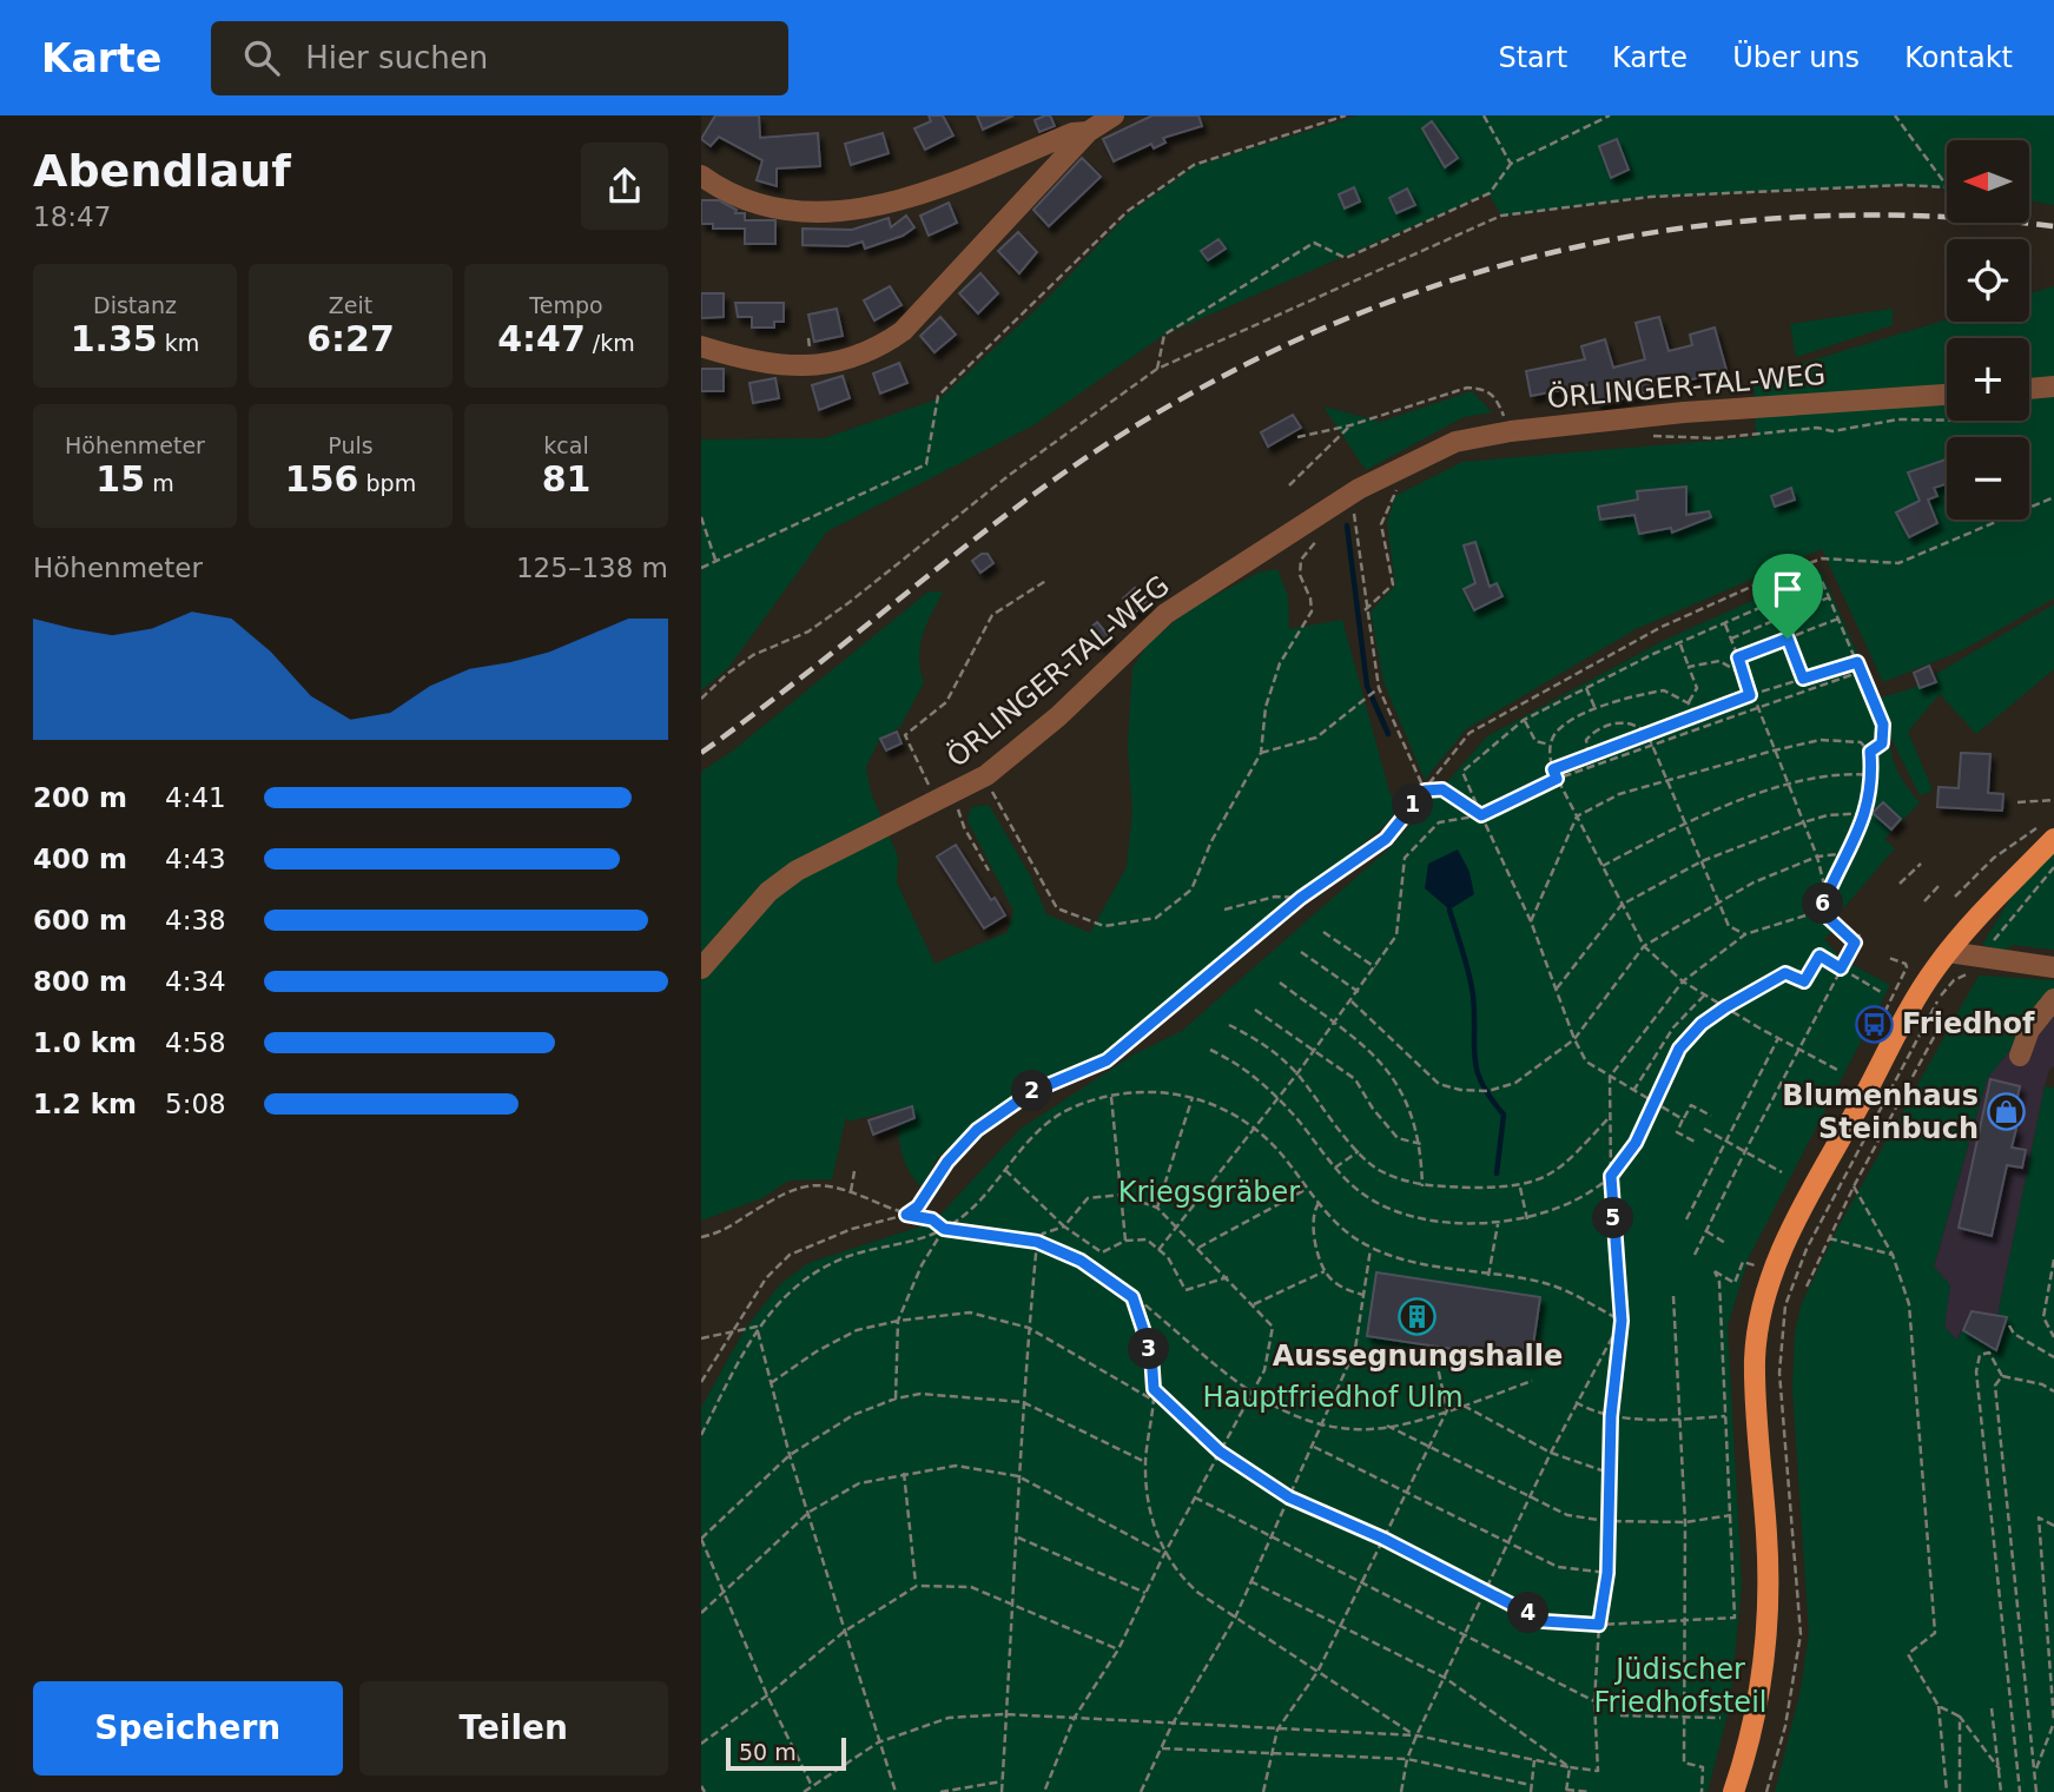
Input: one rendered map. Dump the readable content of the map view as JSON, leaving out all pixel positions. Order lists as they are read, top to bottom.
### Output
{
  "streets": {
    "street": ["ÖRLINGER-TAL-WEG"]
  },
  "parks": ["Kriegsgräber", "Hauptfriedhof Ulm", "Jüdischer Friedhofsteil"],
  "places": {
    "bus stop": ["Friedhof"],
    "shop": ["Blumenhaus Steinbuch"],
    "building": ["Aussegnungshalle"]
  },
  "scale_bar": "50 m",
  "north": "left",
  "page": {
    "header": "Karte",
    "search": "Hier suchen",
    "nav": [
      "Start",
      "Karte",
      "Über uns",
      "Kontakt"
    ],
    "heading": ["Abendlauf", "18:47"],
    "map_buttons": ["+", "−"],
    "stats": [
      ["Distanz", "1.35 km"],
      ["Zeit", "6:27"],
      ["Tempo", "4:47 /km"],
      ["Höhenmeter", "15 m"],
      ["Puls", "156 bpm"],
      ["kcal", "81"]
    ],
    "chart": ["Höhenmeter", "125–138 m"],
    "list": [
      {
        "name": "200 m",
        "note": "4:41"
      },
      {
        "name": "400 m",
        "note": "4:43"
      },
      {
        "name": "600 m",
        "note": "4:38"
      },
      {
        "name": "800 m",
        "note": "4:34"
      },
      {
        "name": "1.0 km",
        "note": "4:58"
      },
      {
        "name": "1.2 km",
        "note": "5:08"
      }
    ],
    "pins": [
      "1",
      "6",
      "2",
      "5",
      "3",
      "4"
    ],
    "buttons": ["Speichern", "Teilen"],
    "scale": "50 m"
  }
}
